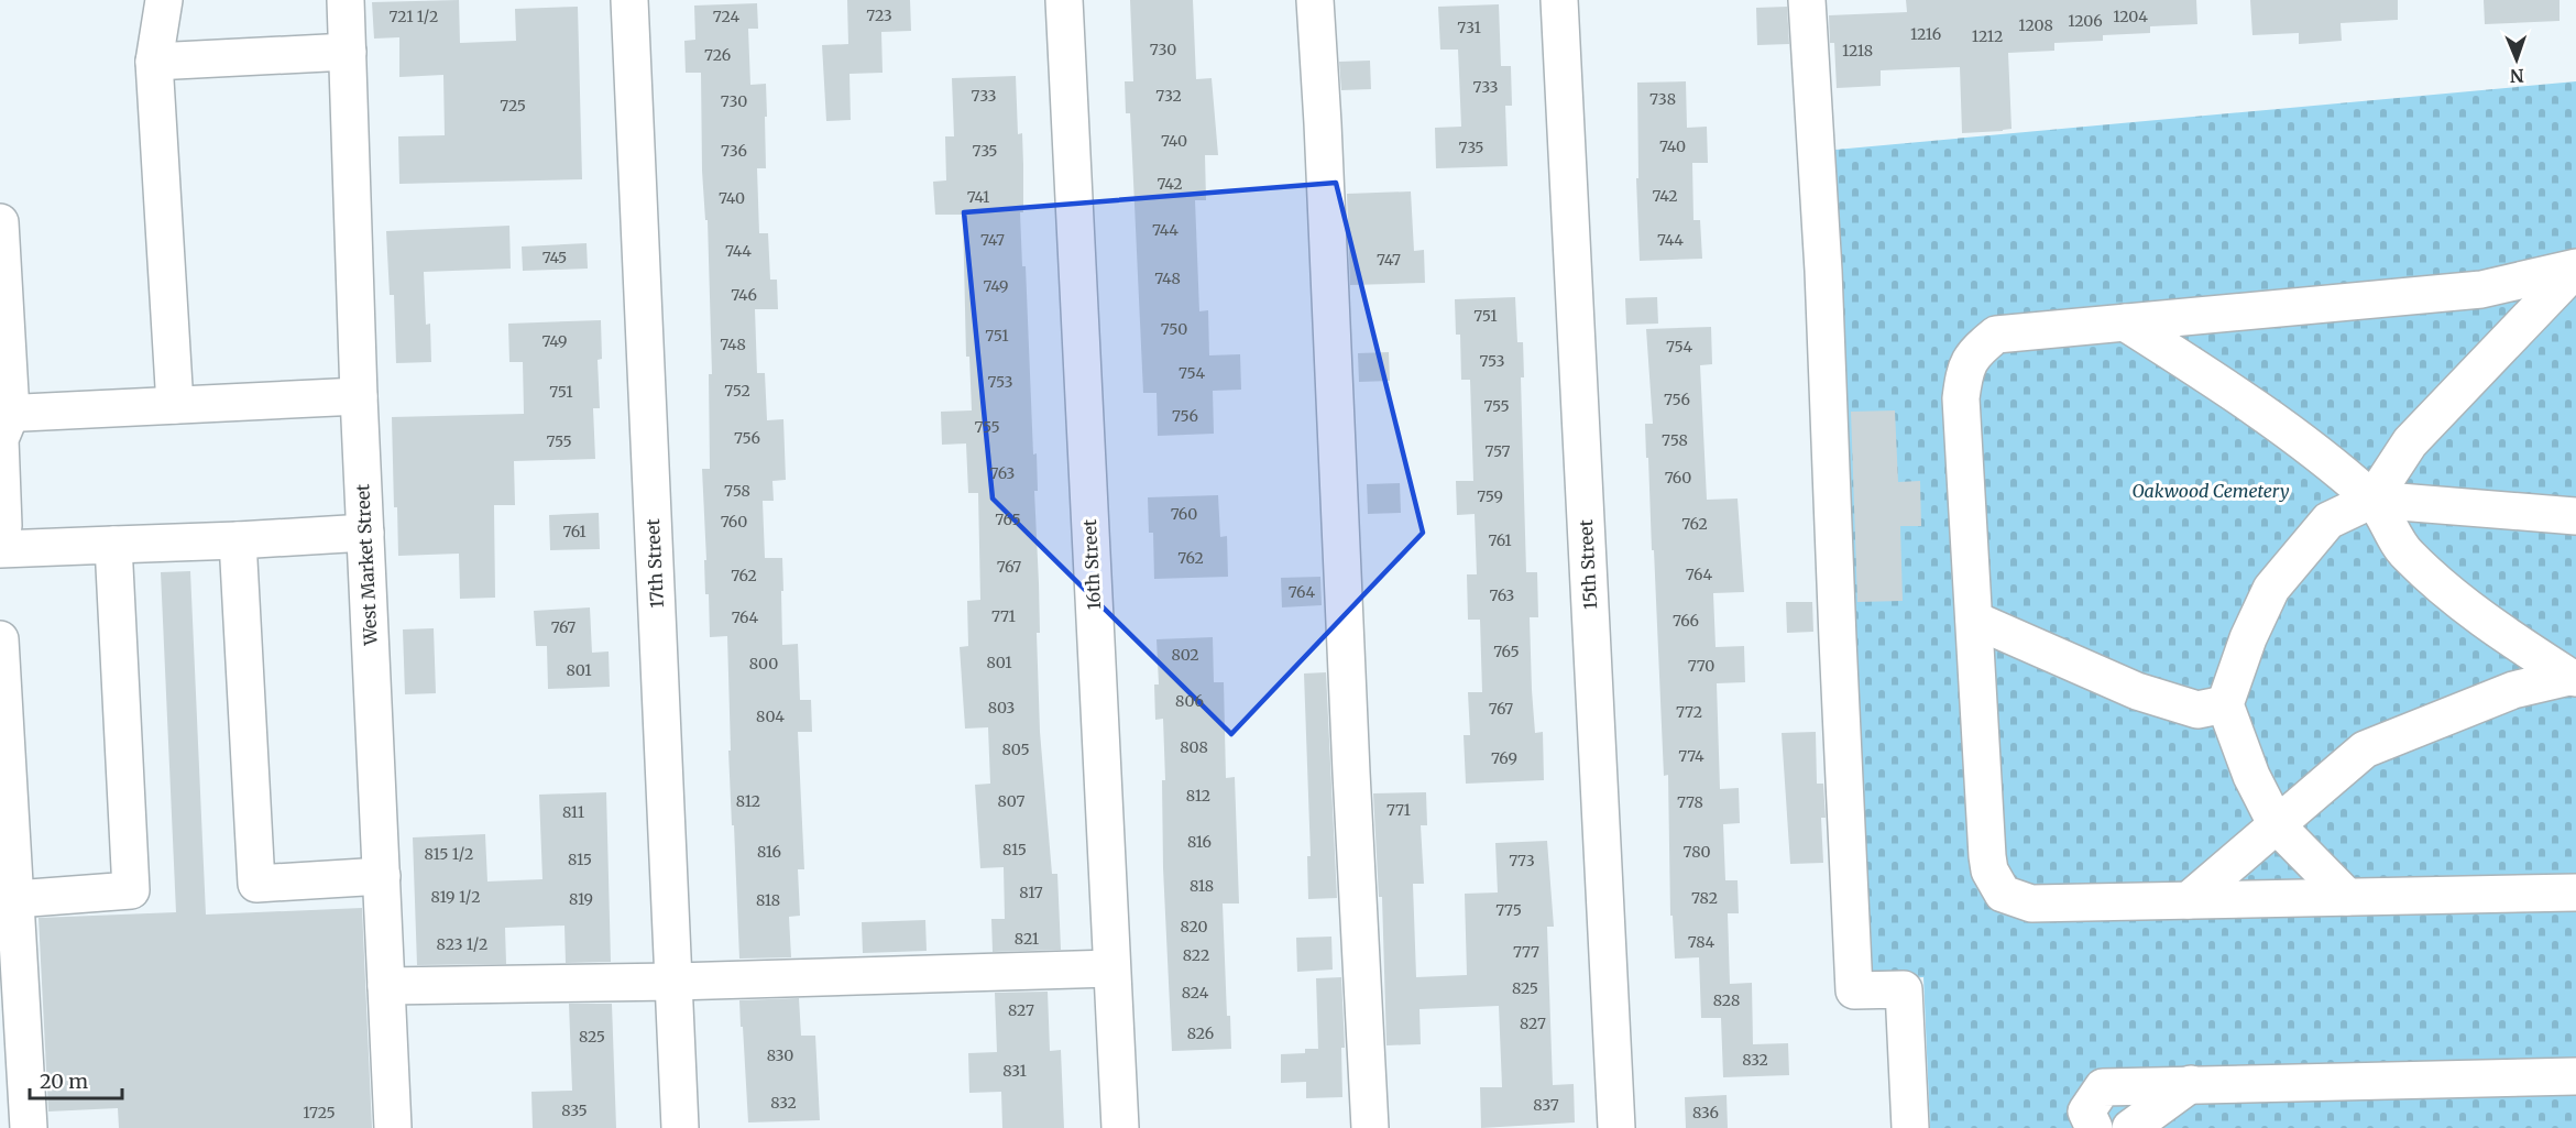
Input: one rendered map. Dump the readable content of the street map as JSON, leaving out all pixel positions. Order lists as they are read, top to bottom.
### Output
{
  "streets": {
    "street": [
      "17th Street",
      "West Market Street",
      "16th Street",
      "15th Street"
    ]
  },
  "parks": ["Oakwood Cemetery"],
  "house_numbers": [
    "723",
    "721 1/2",
    "724",
    "1204",
    "1206",
    "1208",
    "731",
    "1216",
    "1212",
    "730",
    "1218",
    "726",
    "733",
    "733",
    "732",
    "738",
    "730",
    "725",
    "740",
    "740",
    "735",
    "736",
    "735",
    "742",
    "742",
    "741",
    "740",
    "744",
    "747",
    "744",
    "744",
    "745",
    "747",
    "748",
    "749",
    "746",
    "751",
    "750",
    "751",
    "749",
    "748",
    "754",
    "753",
    "754",
    "753",
    "752",
    "751",
    "756",
    "755",
    "756",
    "755",
    "756",
    "758",
    "755",
    "757",
    "763",
    "760",
    "758",
    "759",
    "760",
    "765",
    "760",
    "762",
    "761",
    "761",
    "762",
    "767",
    "764",
    "762",
    "764",
    "763",
    "771",
    "764",
    "766",
    "767",
    "765",
    "802",
    "801",
    "800",
    "770",
    "801",
    "806",
    "803",
    "767",
    "772",
    "804",
    "808",
    "805",
    "774",
    "769",
    "812",
    "812",
    "807",
    "778",
    "771",
    "811",
    "816",
    "815",
    "816",
    "780",
    "815 1/2",
    "815",
    "773",
    "818",
    "817",
    "819 1/2",
    "782",
    "819",
    "818",
    "775",
    "820",
    "821",
    "784",
    "823 1/2",
    "777",
    "822",
    "825",
    "824",
    "828",
    "827",
    "827",
    "826",
    "825",
    "830",
    "832",
    "831",
    "832",
    "837",
    "835",
    "1725",
    "836"
  ],
  "scale_bar": "20 m",
  "north": "bottom"
}
